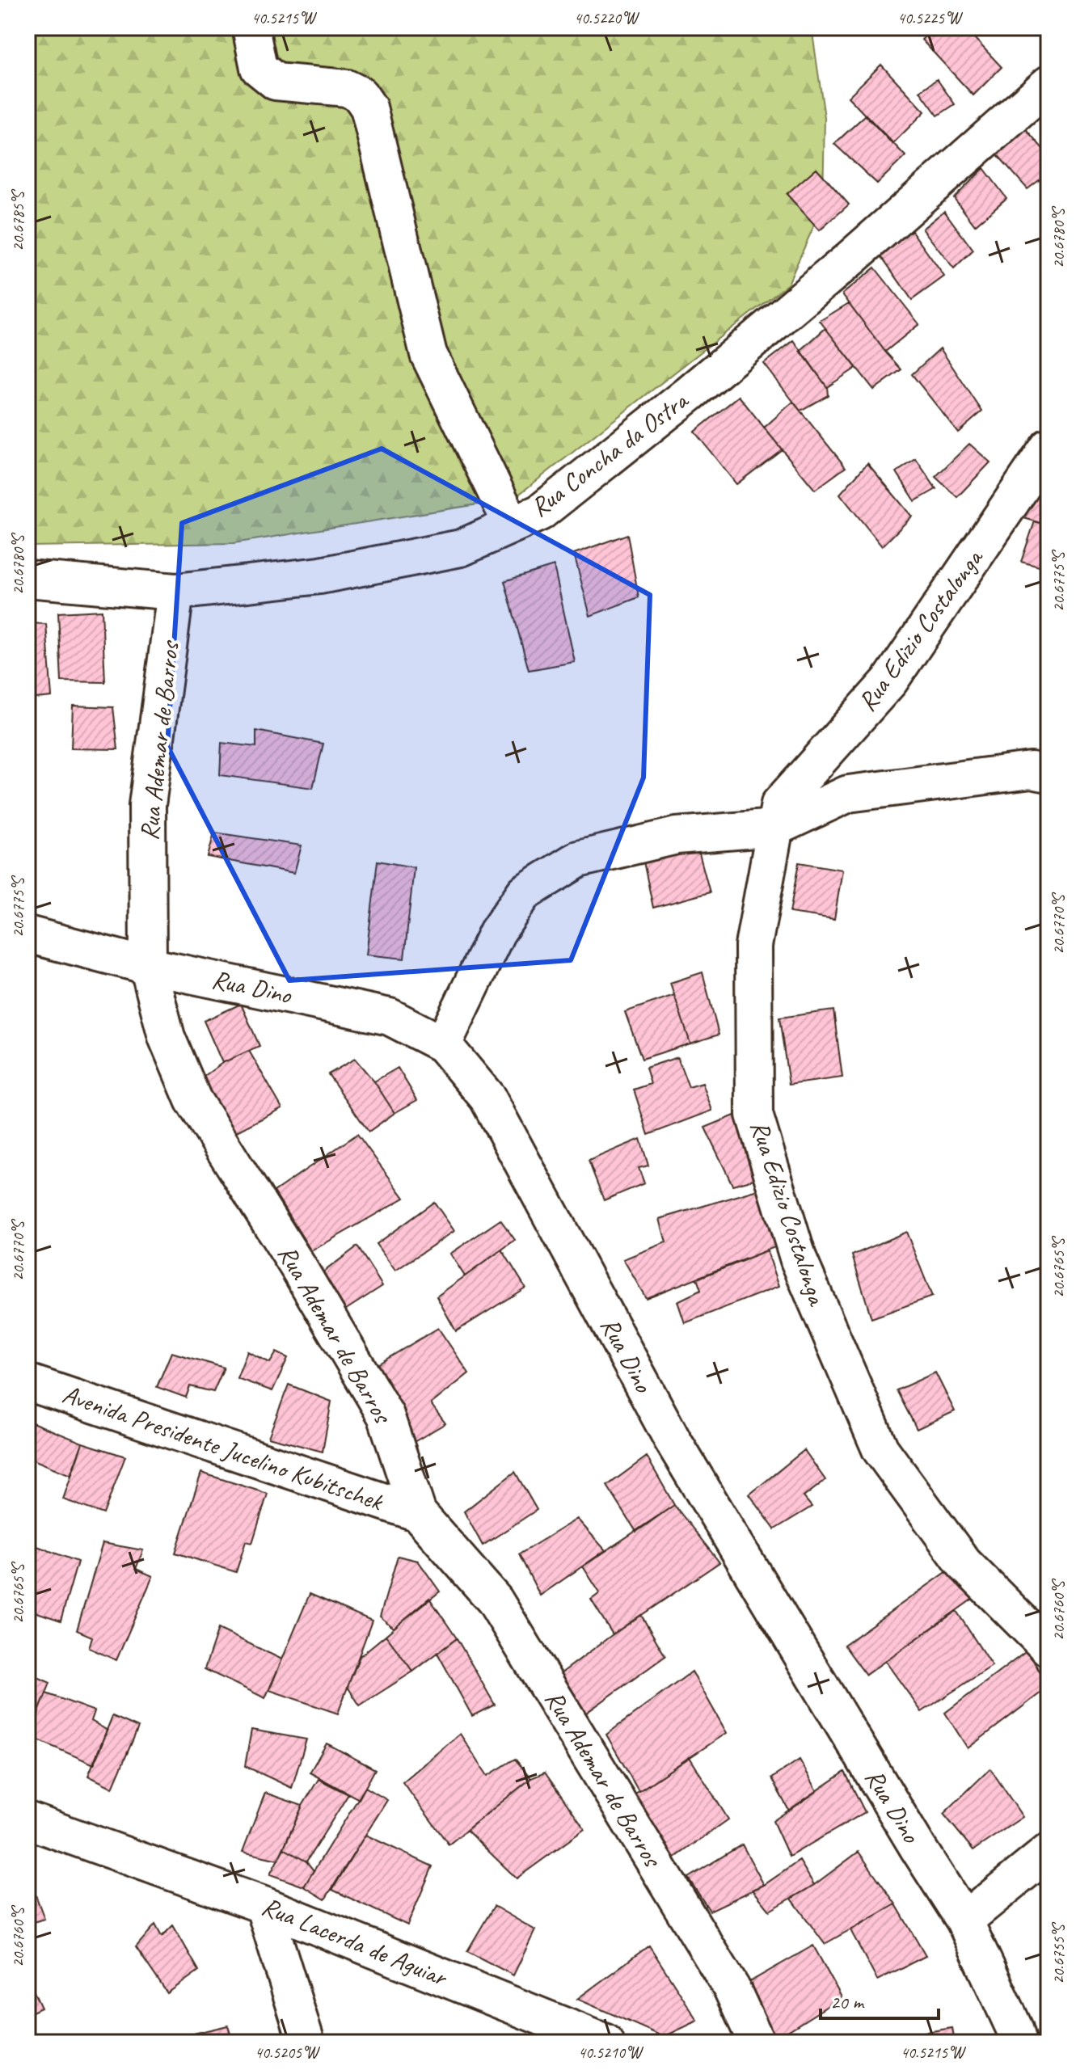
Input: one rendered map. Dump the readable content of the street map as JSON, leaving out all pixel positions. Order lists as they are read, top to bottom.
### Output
{
  "streets": {
    "street": [
      "Rua Concha da Ostra",
      "Rua Edizio Costalonga",
      "Rua Ademar de Barros",
      "Rua Dino",
      "Avenida Presidente Jucelino Kubitschek",
      "Rua Lacerda de Aguiar"
    ]
  },
  "crossings": [
    ["Rua Concha da Ostra", "Rua Ademar de Barros"],
    ["Rua Ademar de Barros", "Rua Dino"],
    ["Rua Ademar de Barros", "Avenida Presidente Jucelino Kubitschek"]
  ],
  "scale_bar": "20 m",
  "coordinates": [
    "40.5215°W",
    "40.5220°W",
    "40.5225°W",
    "20.6785°S",
    "20.6780°S",
    "20.6775°S",
    "20.6770°S",
    "20.6765°S",
    "20.6760°S",
    "20.6755°S",
    "40.5205°W",
    "40.5210°W"
  ]
}
